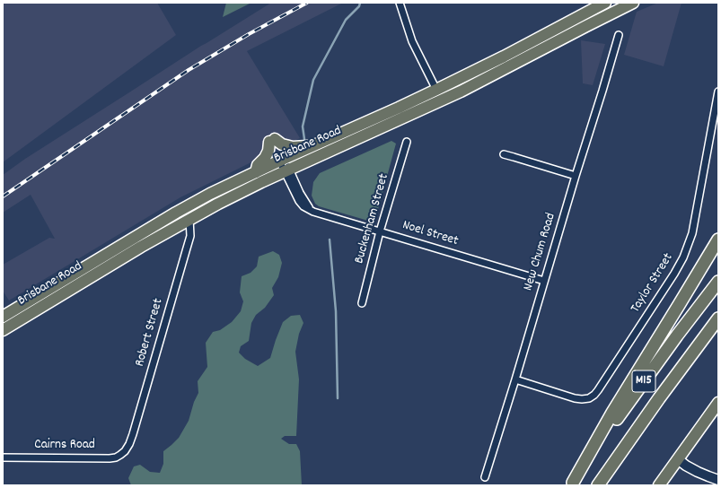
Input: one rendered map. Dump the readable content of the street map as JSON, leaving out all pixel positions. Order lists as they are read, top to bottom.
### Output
{
  "streets": {
    "highway": ["M15"],
    "main road": ["Brisbane Road"],
    "street": [
      "Buckenham Street",
      "Noel Street",
      "New Chum Road",
      "Taylor Street",
      "Robert Street",
      "Cairns Road"
    ]
  },
  "crossings": [
    ["Brisbane Road", "Noel Street"],
    ["Brisbane Road", "Robert Street"],
    ["Buckenham Street", "Noel Street"],
    ["Noel Street", "New Chum Road"],
    ["New Chum Road", "Taylor Street"],
    ["Robert Street", "Cairns Road"]
  ]
}
